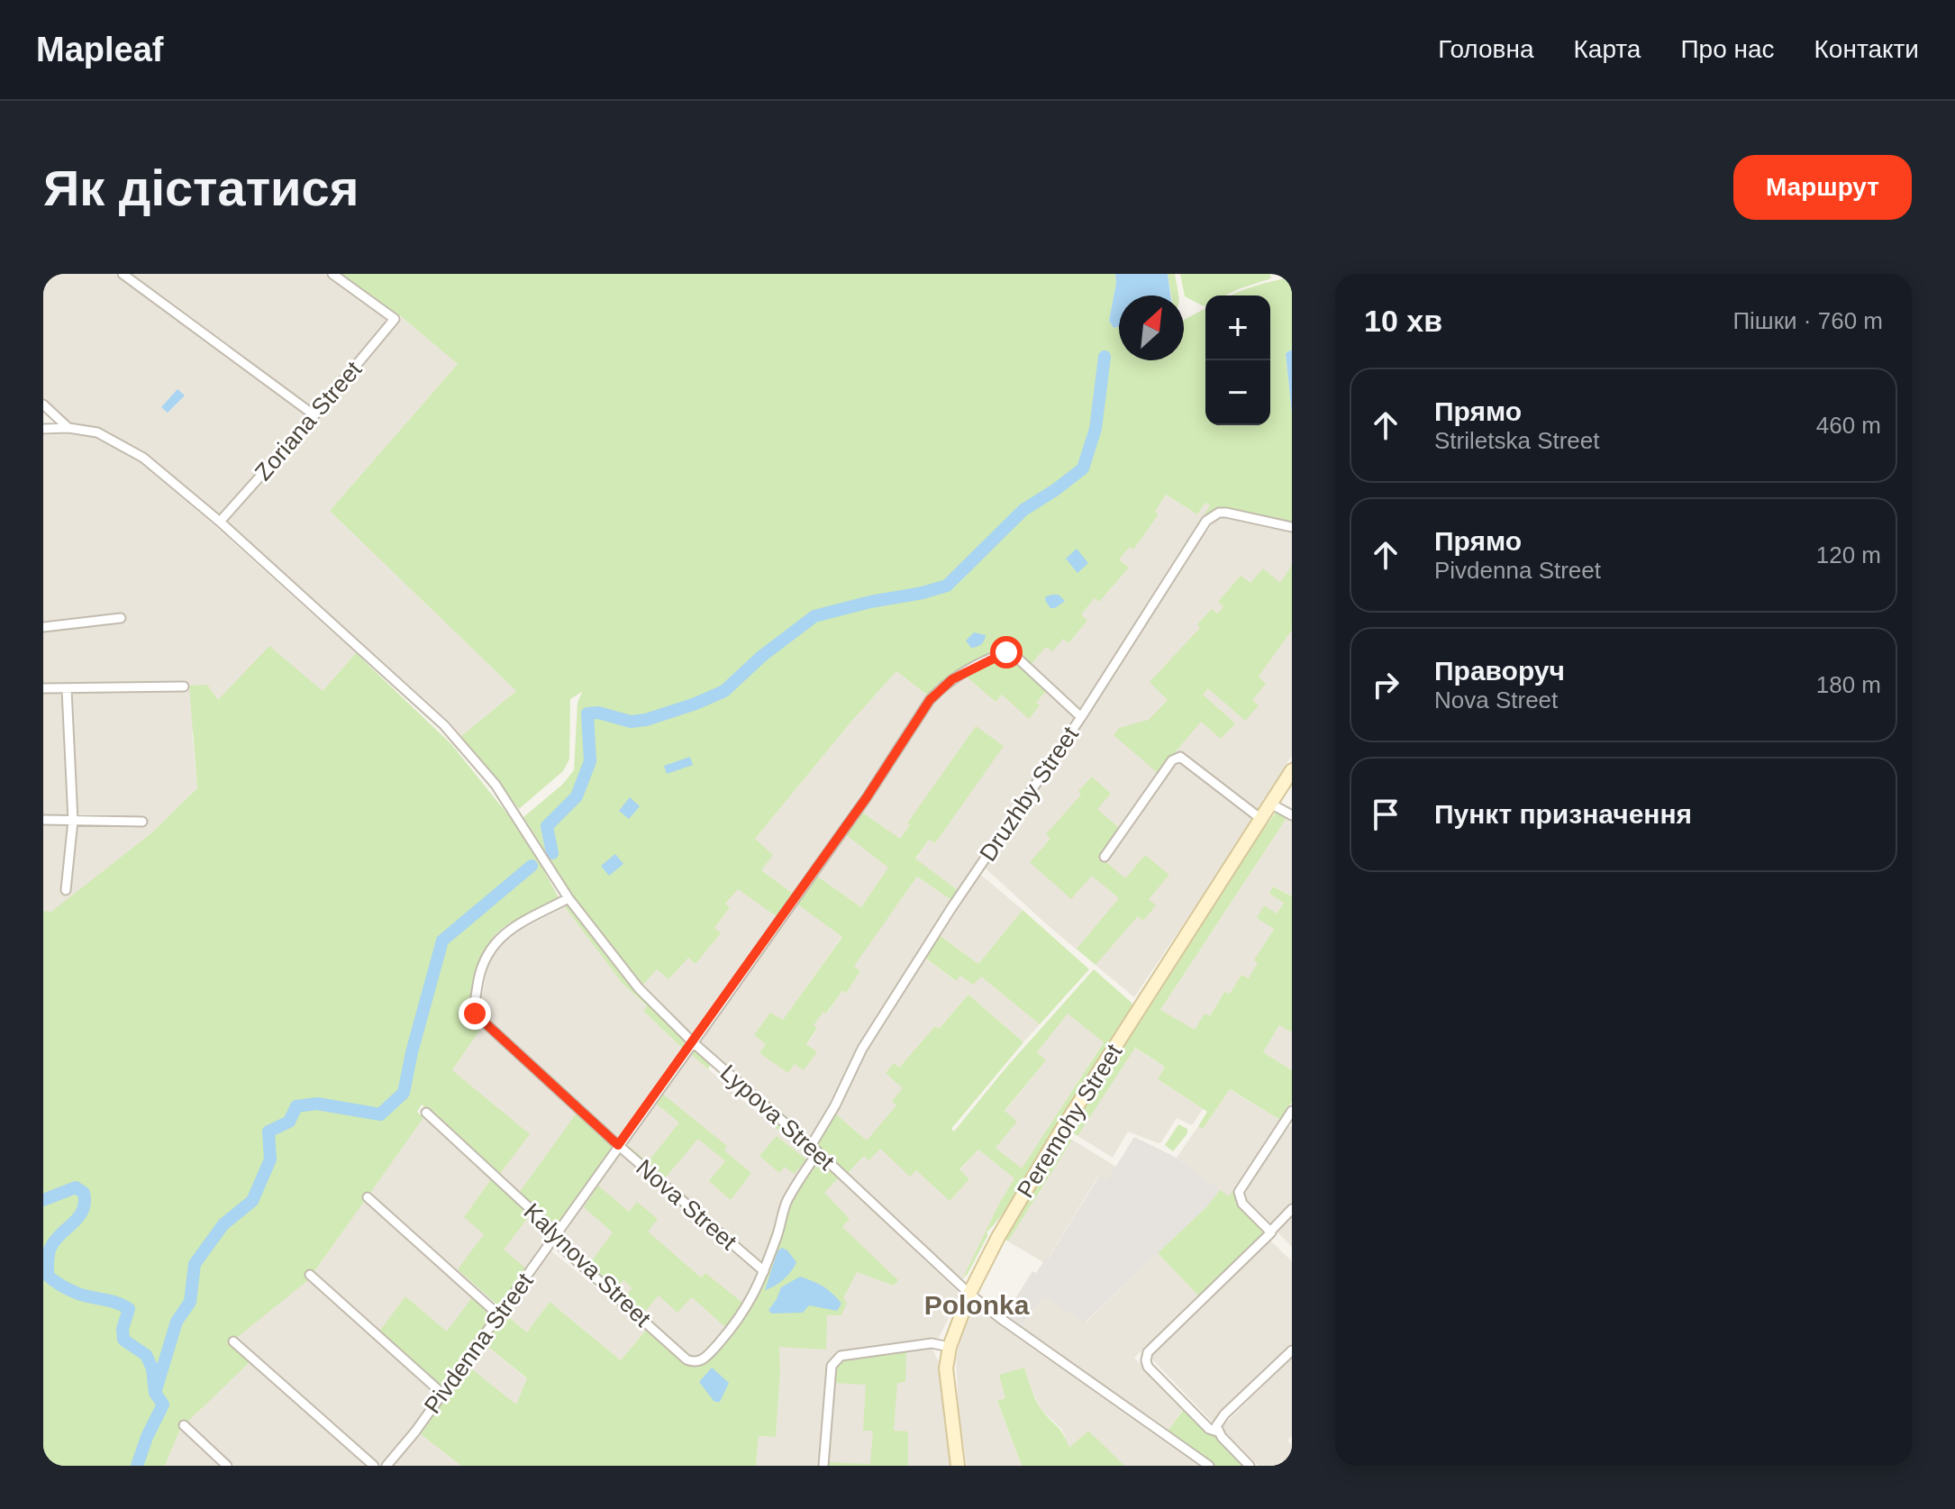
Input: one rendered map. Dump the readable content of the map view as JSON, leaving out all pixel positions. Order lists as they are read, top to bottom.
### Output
{
  "streets": {
    "main road": ["Peremohy Street"],
    "street": [
      "Zoriana Street",
      "Druzhby Street",
      "Lypova Street",
      "Nova Street",
      "Kalynova Street",
      "Pivdenna Street"
    ]
  },
  "crossings": [
    ["Zoriana Street", "Lypova Street"],
    ["Druzhby Street", "Lypova Street"],
    ["Druzhby Street", "Kalynova Street"],
    ["Druzhby Street", "Pivdenna Street"],
    ["Lypova Street", "Peremohy Street"],
    ["Lypova Street", "Nova Street"],
    ["Lypova Street", "Kalynova Street"],
    ["Lypova Street", "Pivdenna Street"],
    ["Nova Street", "Kalynova Street"],
    ["Nova Street", "Pivdenna Street"],
    ["Kalynova Street", "Pivdenna Street"]
  ],
  "districts": ["Polonka"],
  "north": "top right",
  "page": {
    "header": "Mapleaf",
    "nav": [
      "Головна",
      "Карта",
      "Про нас",
      "Контакти"
    ],
    "buttons": "Маршрут",
    "title": "Як дістатися",
    "heading": ["10 хв", "Пішки · 760 m"],
    "map_buttons": ["+", "−"],
    "list": [
      ["Прямо", "Striletska Street", "460 m"],
      ["Прямо", "Pivdenna Street", "120 m"],
      ["Праворуч", "Nova Street", "180 m"],
      "Пункт призначення"
    ]
  }
}
